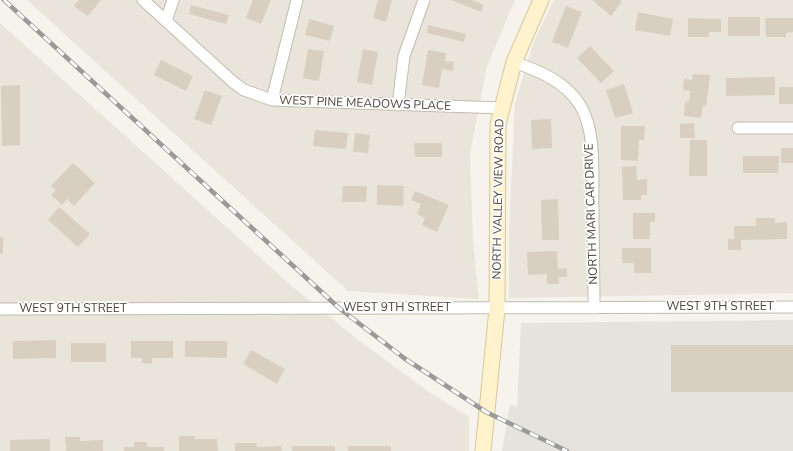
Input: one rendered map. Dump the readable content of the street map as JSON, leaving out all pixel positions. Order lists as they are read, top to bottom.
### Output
{
  "streets": {
    "street": [
      "WEST PINE MEADOWS PLACE",
      "NORTH VALLEY VIEW ROAD",
      "NORTH MARI CAR DRIVE",
      "WEST 9TH STREET"
    ]
  },
  "crossings": [
    ["WEST PINE MEADOWS PLACE", "NORTH VALLEY VIEW ROAD"],
    ["NORTH VALLEY VIEW ROAD", "NORTH MARI CAR DRIVE"],
    ["NORTH VALLEY VIEW ROAD", "WEST 9TH STREET"],
    ["NORTH MARI CAR DRIVE", "WEST 9TH STREET"]
  ]
}
